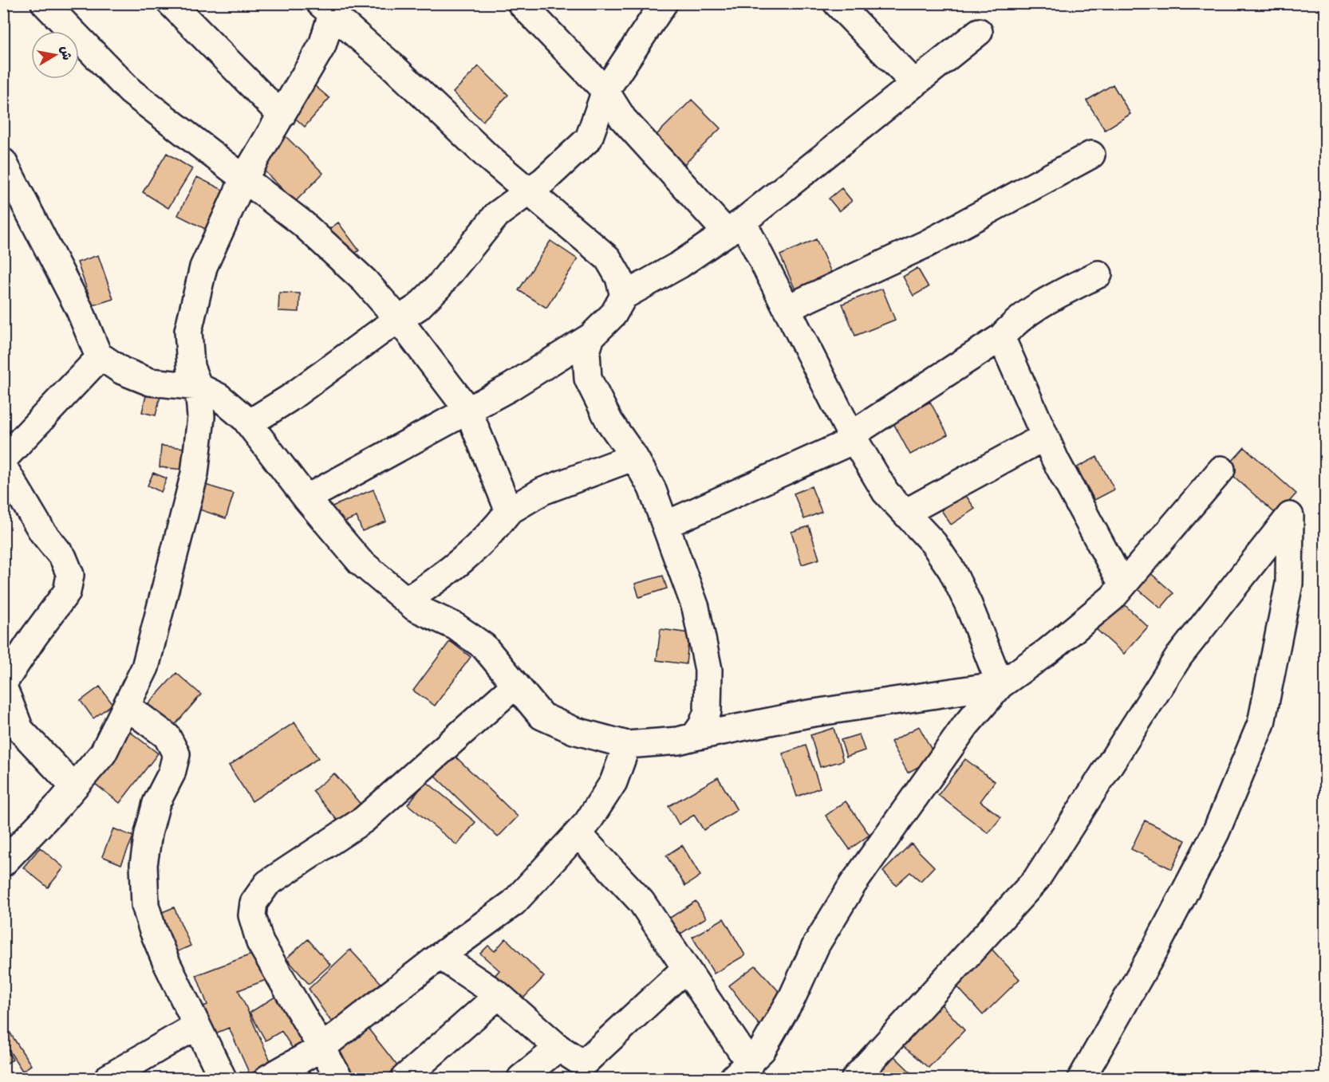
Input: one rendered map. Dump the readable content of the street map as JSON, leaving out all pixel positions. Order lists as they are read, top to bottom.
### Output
{
  "north": "right"
}
